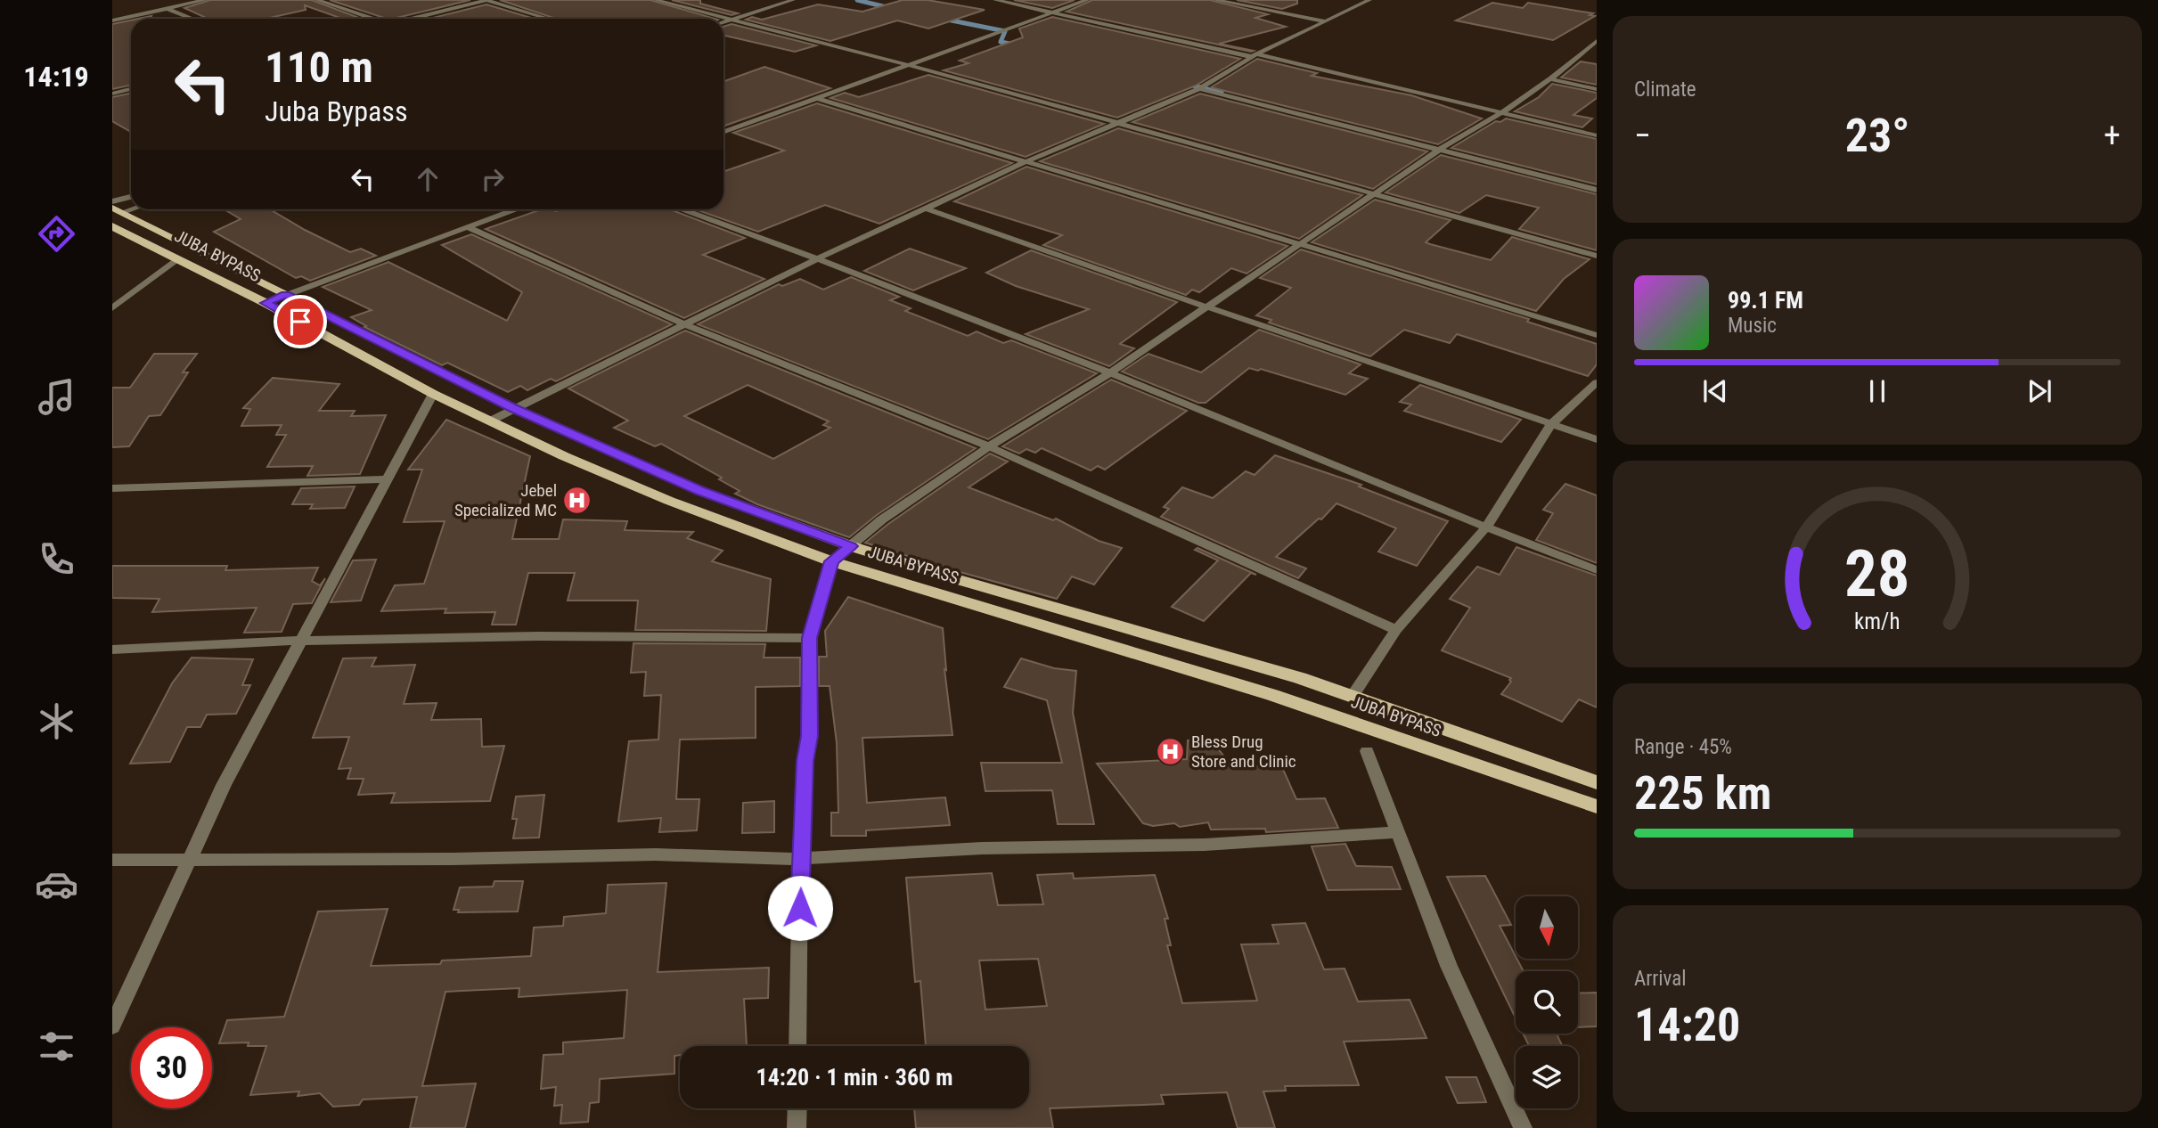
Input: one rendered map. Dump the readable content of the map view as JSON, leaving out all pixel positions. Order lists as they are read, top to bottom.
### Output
{
  "streets": {
    "main road": ["JUBA BYPASS"]
  },
  "places": {
    "hospital": ["Jebel Specialized MC", "Bless Drug Store and Clinic"]
  },
  "north": "bottom",
  "page": {
    "tabs": "14:19",
    "tile": [
      "Climate",
      ["Range · 45%", "225 km"],
      ["Arrival", "14:20"]
    ],
    "turn": ["110 m", "Juba Bypass"],
    "heat": ["−", "23°", "+"],
    "song": ["99.1 FM", "Music"],
    "limit": "30",
    "trip": "14:20 · 1 min · 360 m",
    "gauge": ["28", "km/h"]
  }
}
